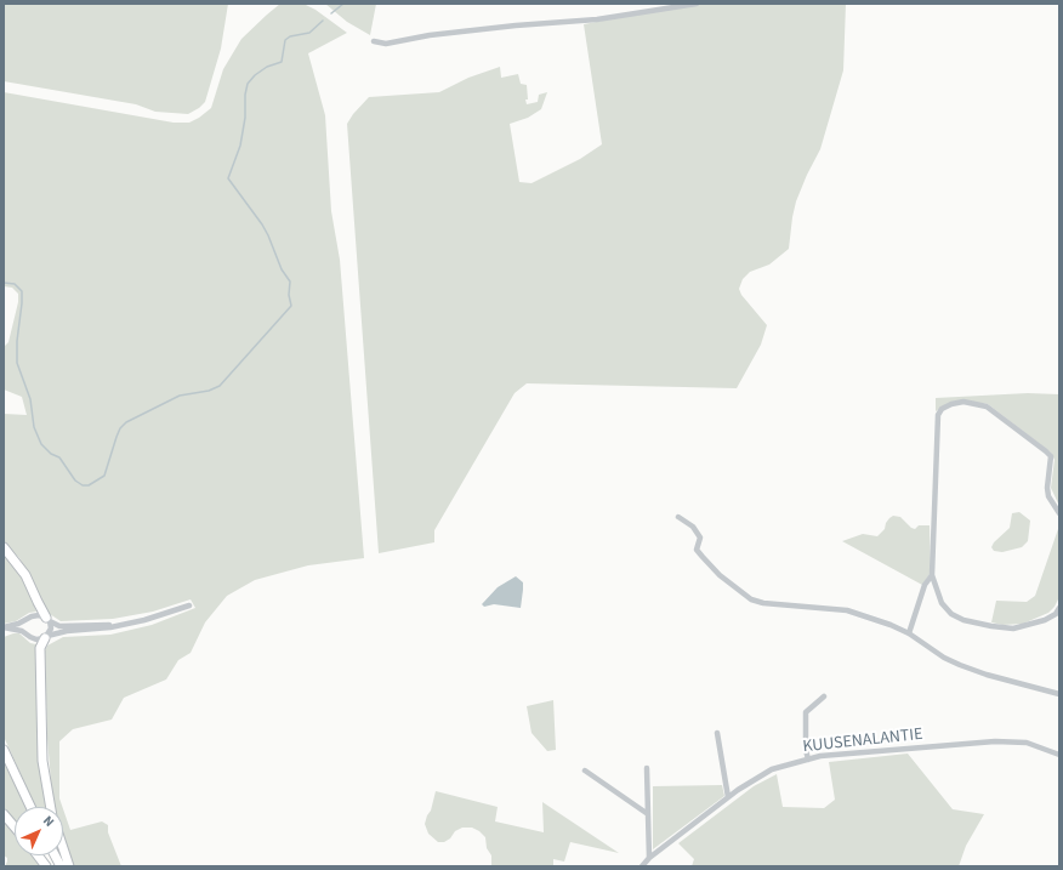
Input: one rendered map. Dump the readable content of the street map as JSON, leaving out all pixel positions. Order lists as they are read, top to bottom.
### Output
{
  "streets": {
    "street": ["KUUSENALANTIE"]
  },
  "north": "top right"
}
